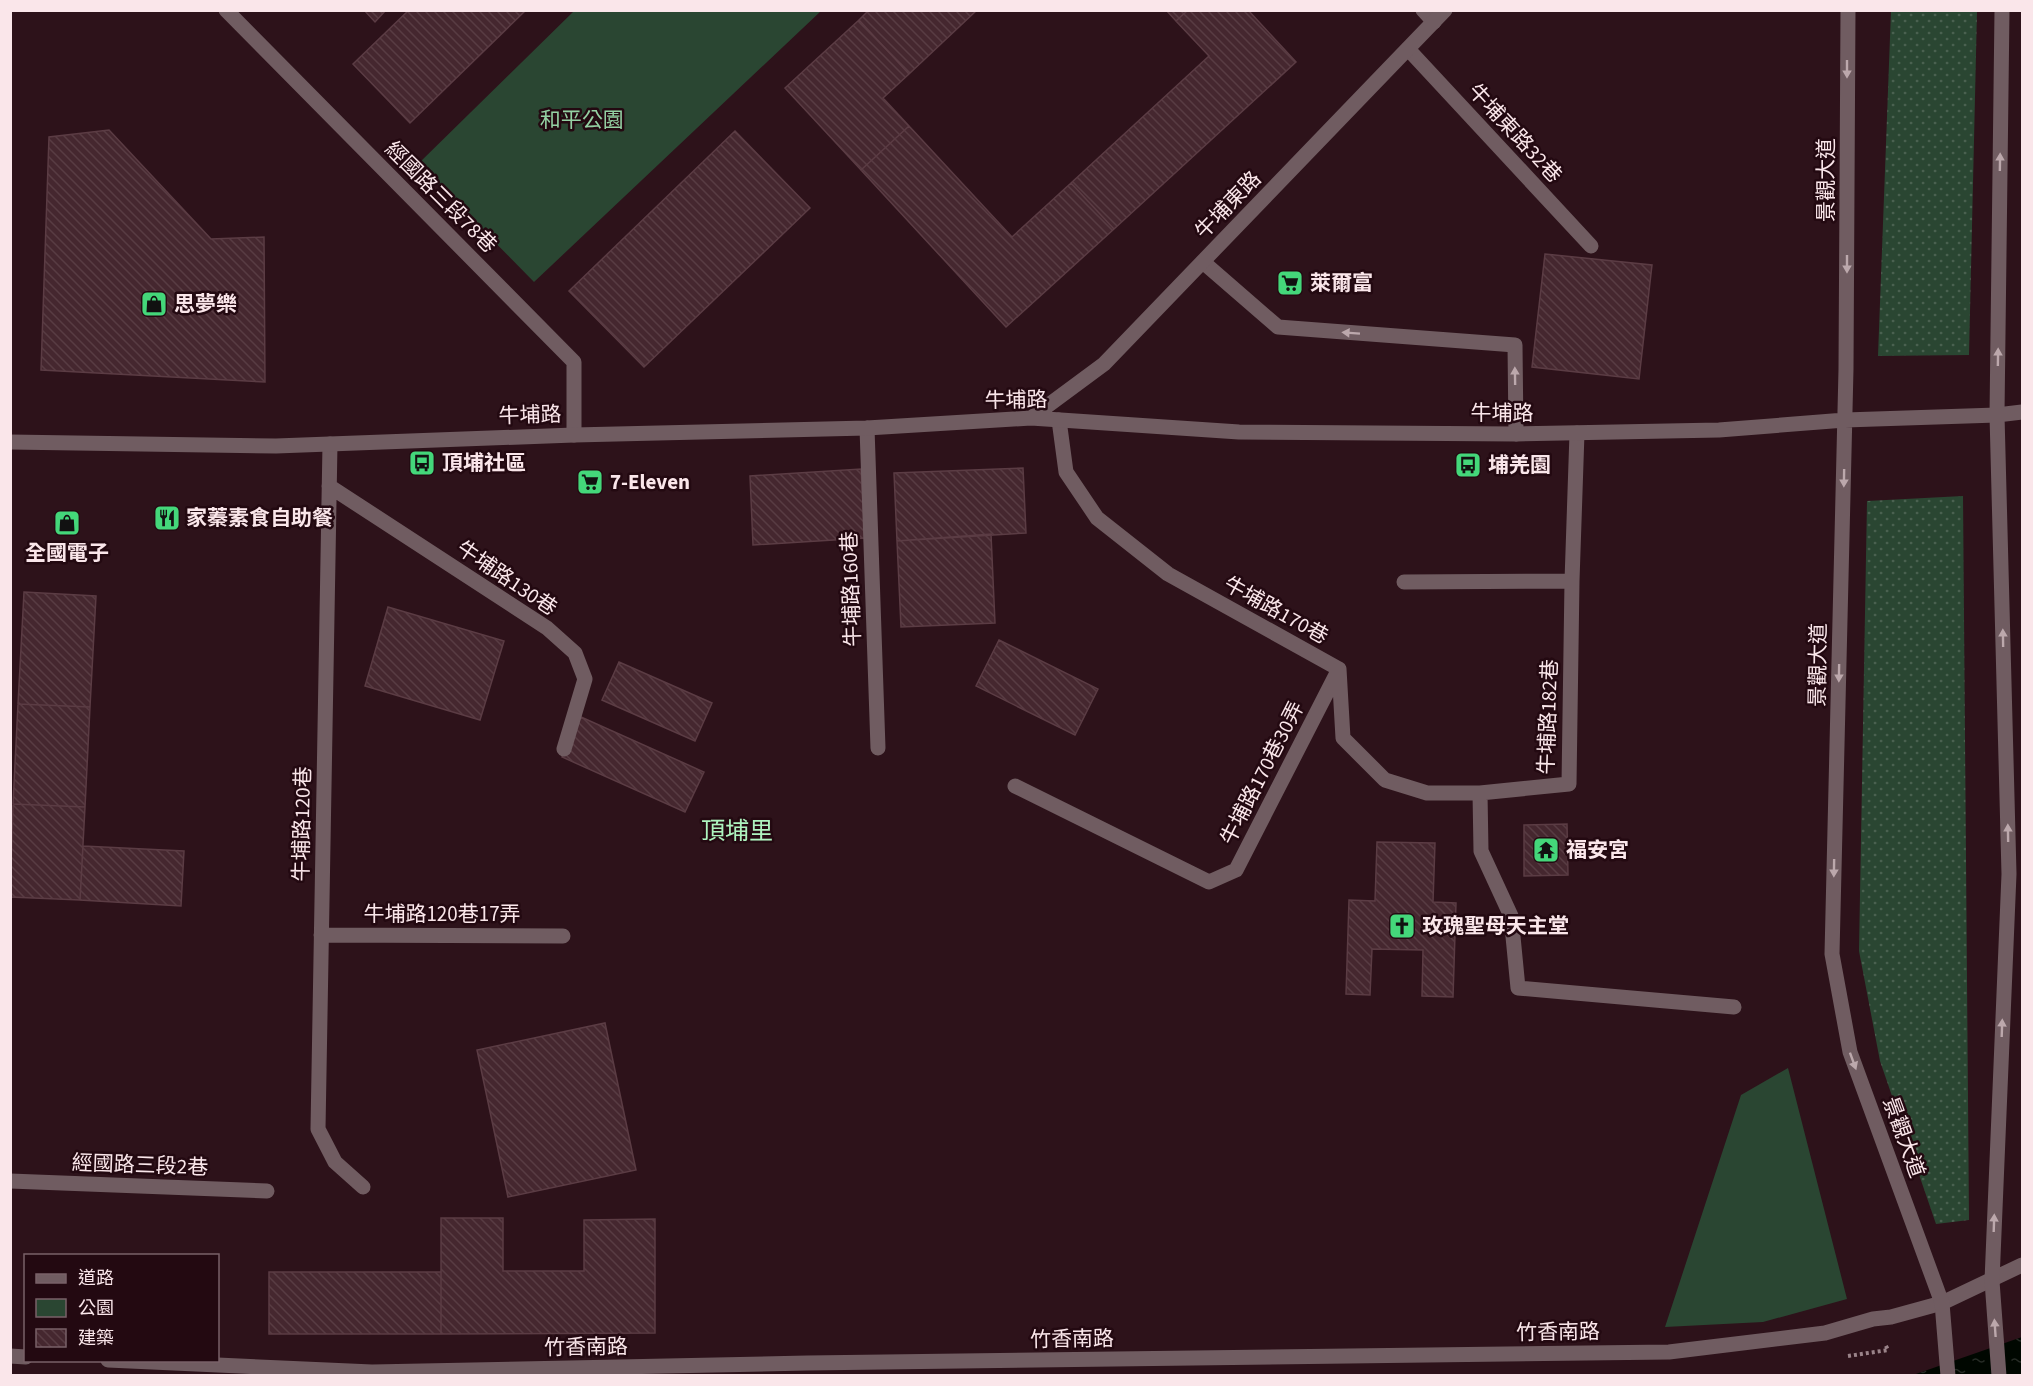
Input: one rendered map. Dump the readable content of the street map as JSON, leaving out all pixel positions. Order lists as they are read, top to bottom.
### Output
{
  "streets": {
    "street": [
      "牛埔東路32巷",
      "景觀大道",
      "經國路三段78巷",
      "牛埔東路",
      "牛埔路",
      "牛埔路130巷",
      "牛埔路160巷",
      "牛埔路170巷",
      "牛埔路182巷",
      "牛埔路170巷30弄",
      "牛埔路120巷",
      "牛埔路120巷17弄",
      "經國路三段2巷",
      "竹香南路"
    ]
  },
  "crossings": [
    ["牛埔東路32巷", "牛埔東路"],
    ["景觀大道", "牛埔路"],
    ["景觀大道", "竹香南路"],
    ["經國路三段78巷", "牛埔路"],
    ["牛埔東路", "牛埔路"],
    ["牛埔路", "牛埔路160巷"],
    ["牛埔路", "牛埔路170巷"],
    ["牛埔路", "牛埔路182巷"],
    ["牛埔路", "牛埔路120巷"],
    ["牛埔路130巷", "牛埔路120巷"],
    ["牛埔路170巷", "牛埔路182巷"],
    ["牛埔路170巷", "牛埔路170巷30弄"],
    ["牛埔路120巷", "牛埔路120巷17弄"]
  ],
  "one_way": ["景觀大道"],
  "districts": ["頂埔里"],
  "parks": ["和平公園"],
  "places": {
    "supermarket": ["萊爾富", "7-Eleven"],
    "shop": ["思夢樂", "全國電子"],
    "bus stop": ["頂埔社區", "埔羌園"],
    "restaurant": ["家蓁素食自助餐"],
    "temple": ["福安宮"],
    "church": ["玫瑰聖母天主堂"]
  },
  "legend": ["道路", "公園", "建築"]
}
